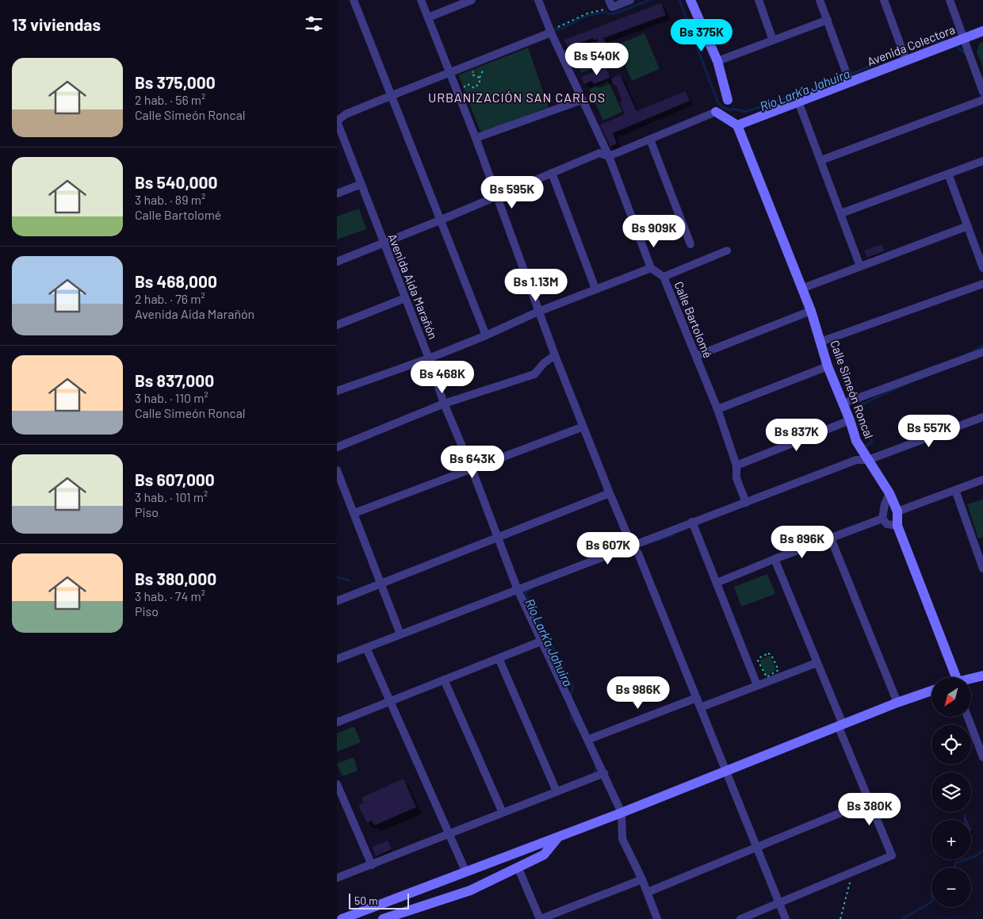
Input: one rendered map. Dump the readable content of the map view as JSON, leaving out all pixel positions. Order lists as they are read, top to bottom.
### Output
{
  "streets": {
    "street": [
      "Avenida Colectora",
      "Avenida Aida Marañón",
      "Calle Bartolomé",
      "Calle Simeón Roncal"
    ]
  },
  "crossings": [
    ["Avenida Colectora", "Calle Simeón Roncal"]
  ],
  "districts": ["URBANIZACIÓN SAN CARLOS"],
  "water": ["Río Lark’a Jahuira"],
  "scale_bar": "50 m",
  "north": "bottom left",
  "page": {
    "heading": "13 viviendas",
    "price": [
      "Bs 375K",
      "Bs 540K",
      "Bs 595K",
      "Bs 909K",
      "Bs 1.13M",
      "Bs 468K",
      "Bs 557K",
      "Bs 837K",
      "Bs 643K",
      "Bs 896K",
      "Bs 607K",
      "Bs 986K",
      "Bs 380K"
    ],
    "list": [
      {
        "name": "Bs 375,000",
        "note": "2 hab. · 56 m² · Calle Simeón Roncal"
      },
      {
        "name": "Bs 540,000",
        "note": "3 hab. · 89 m² · Calle Bartolomé"
      },
      {
        "name": "Bs 468,000",
        "note": "2 hab. · 76 m² · Avenida Aida Marañón"
      },
      {
        "name": "Bs 837,000",
        "note": "3 hab. · 110 m² · Calle Simeón Roncal"
      },
      {
        "name": "Bs 607,000",
        "note": "3 hab. · 101 m² · Piso"
      },
      {
        "name": "Bs 380,000",
        "note": "3 hab. · 74 m² · Piso"
      }
    ],
    "map_buttons": ["+", "−"],
    "scale": "50 m"
  }
}
